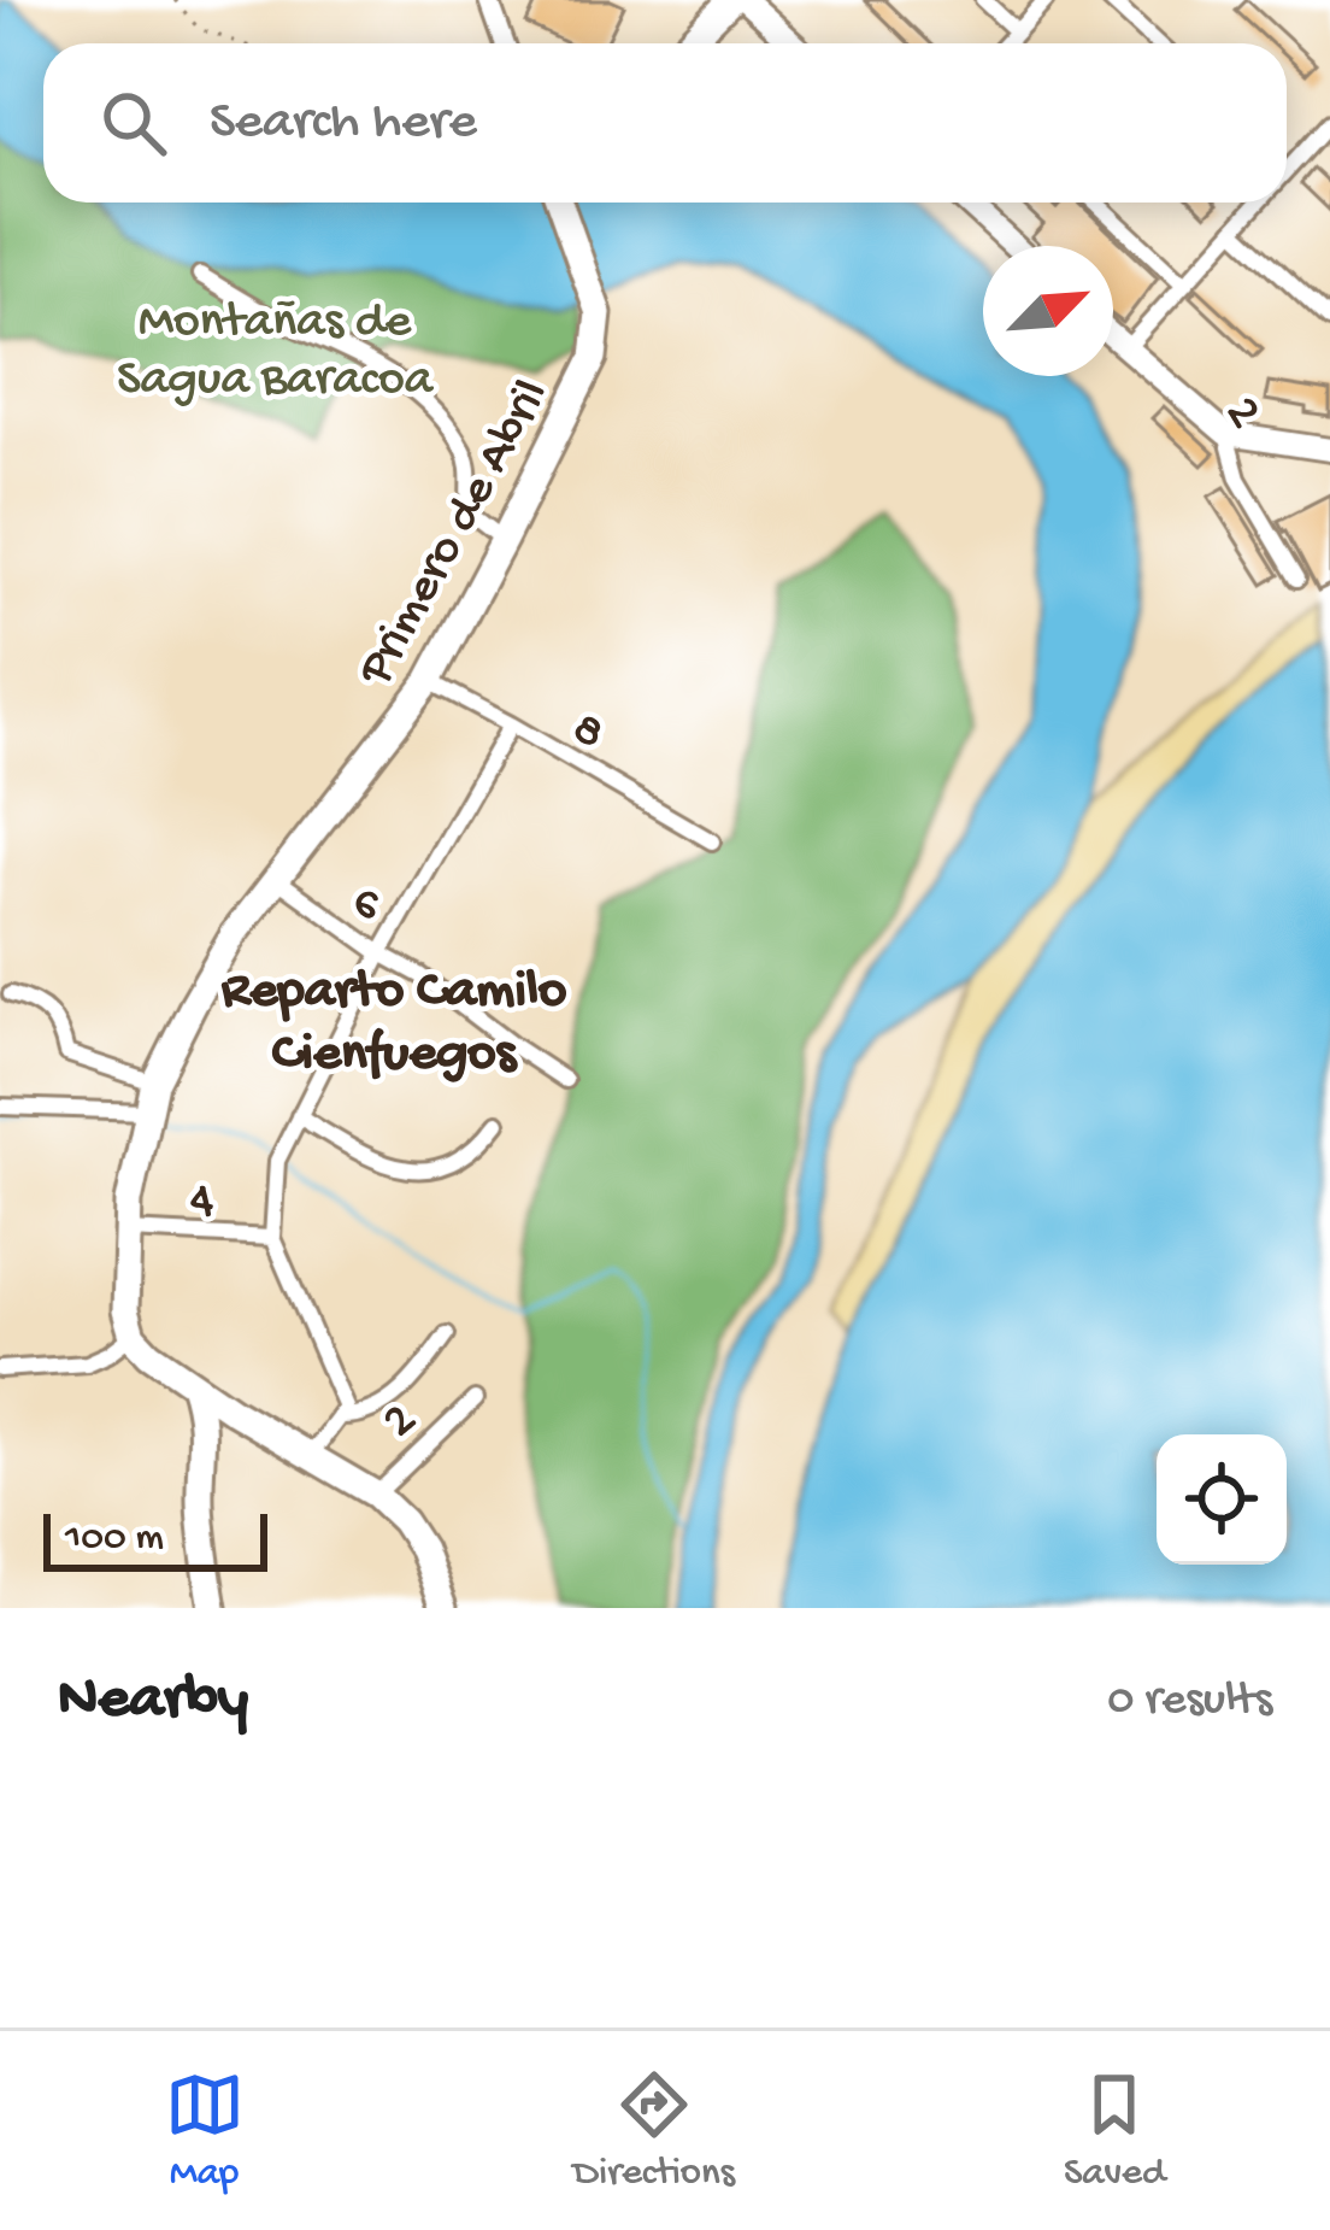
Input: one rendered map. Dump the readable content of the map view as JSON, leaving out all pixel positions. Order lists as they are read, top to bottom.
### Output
{
  "streets": {
    "main road": ["2", "Primero de Abril"],
    "street": ["8", "6", "4"]
  },
  "crossings": [
    ["Primero de Abril", "8"],
    ["Primero de Abril", "6"],
    ["Primero de Abril", "4"]
  ],
  "districts": ["Reparto Camilo Cienfuegos"],
  "parks": ["Montañas de Sagua Baracoa"],
  "scale_bar": "100 m",
  "north": "top right",
  "page": {
    "search": "Search here",
    "scale": "100 m",
    "heading": ["Nearby", "0 results"],
    "nav": ["Map", "Directions", "Saved"]
  }
}
